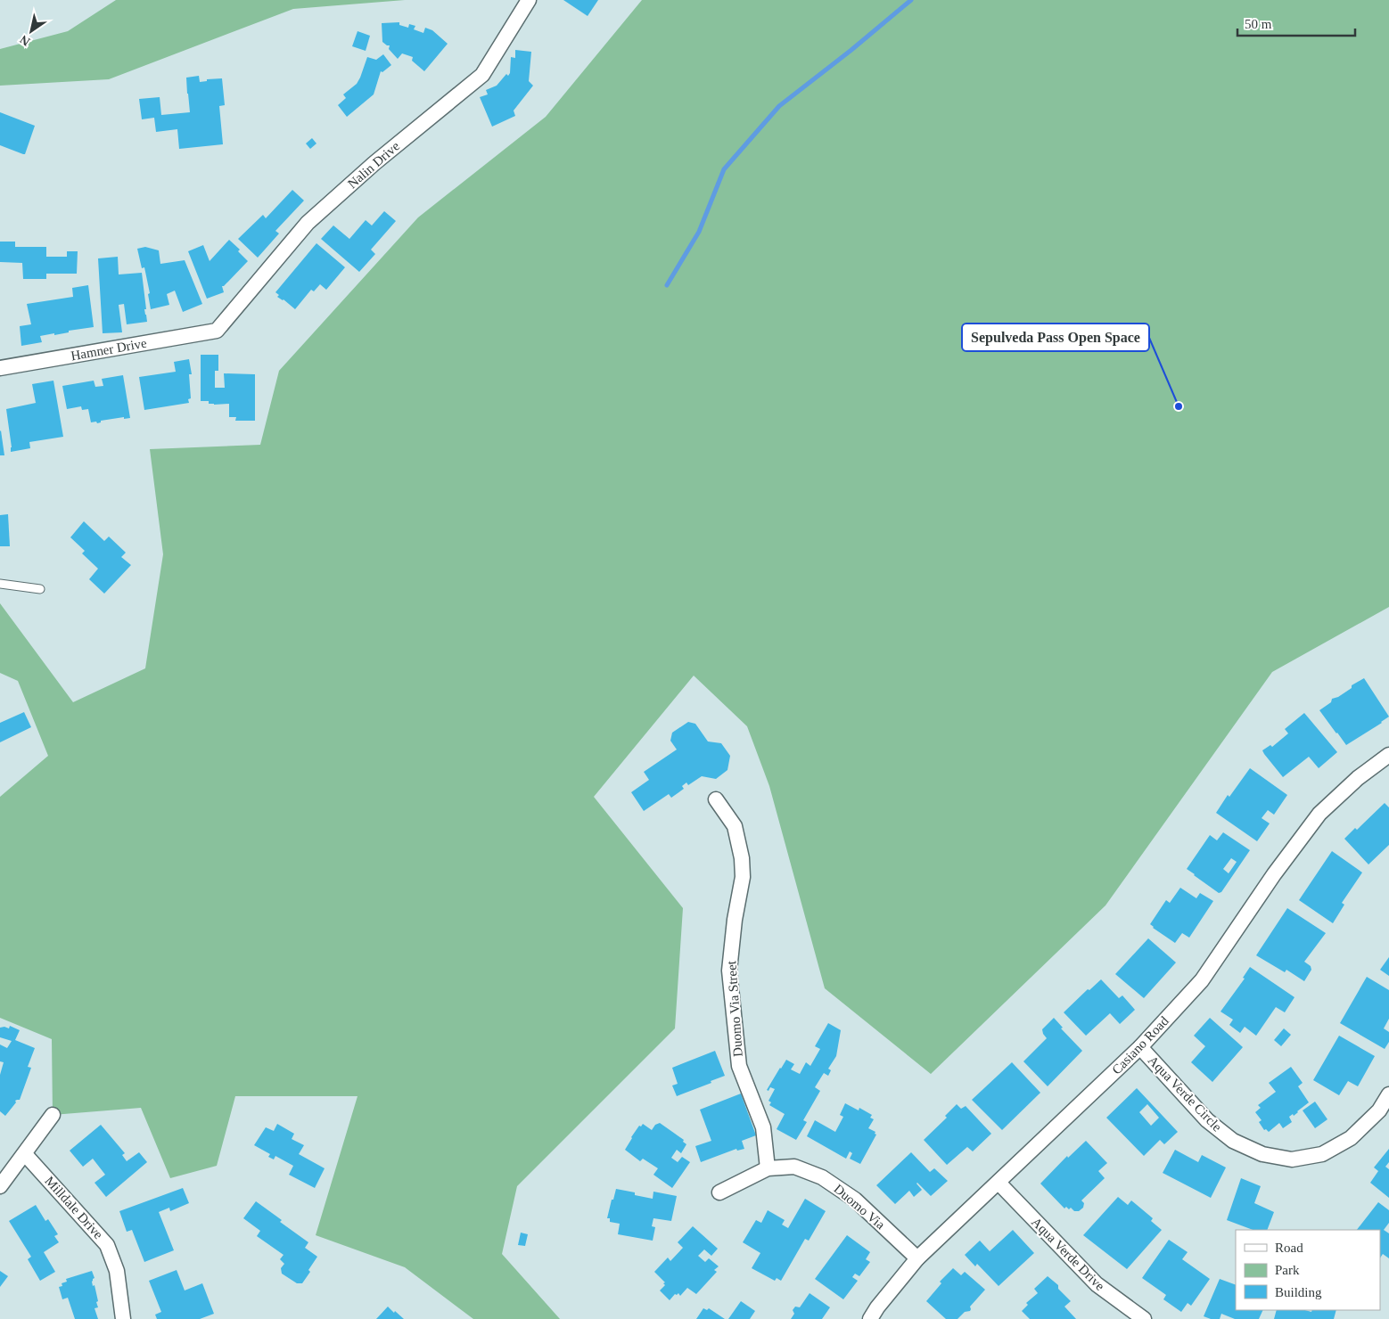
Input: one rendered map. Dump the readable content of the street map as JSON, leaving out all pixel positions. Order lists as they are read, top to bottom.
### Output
{
  "streets": {
    "street": [
      "Nalin Drive",
      "Hamner Drive",
      "Duomo Via Street",
      "Casiano Road",
      "Aqua Verde Circle",
      "Duomo Via",
      "Milldale Drive",
      "Aqua Verde Drive"
    ]
  },
  "crossings": [
    ["Nalin Drive", "Hamner Drive"],
    ["Duomo Via Street", "Duomo Via"],
    ["Casiano Road", "Aqua Verde Circle"],
    ["Casiano Road", "Duomo Via"],
    ["Casiano Road", "Aqua Verde Drive"]
  ],
  "places": ["Sepulveda Pass Open Space"],
  "legend": ["Road", "Park", "Building"],
  "scale_bar": "50 m",
  "north": "bottom left"
}
